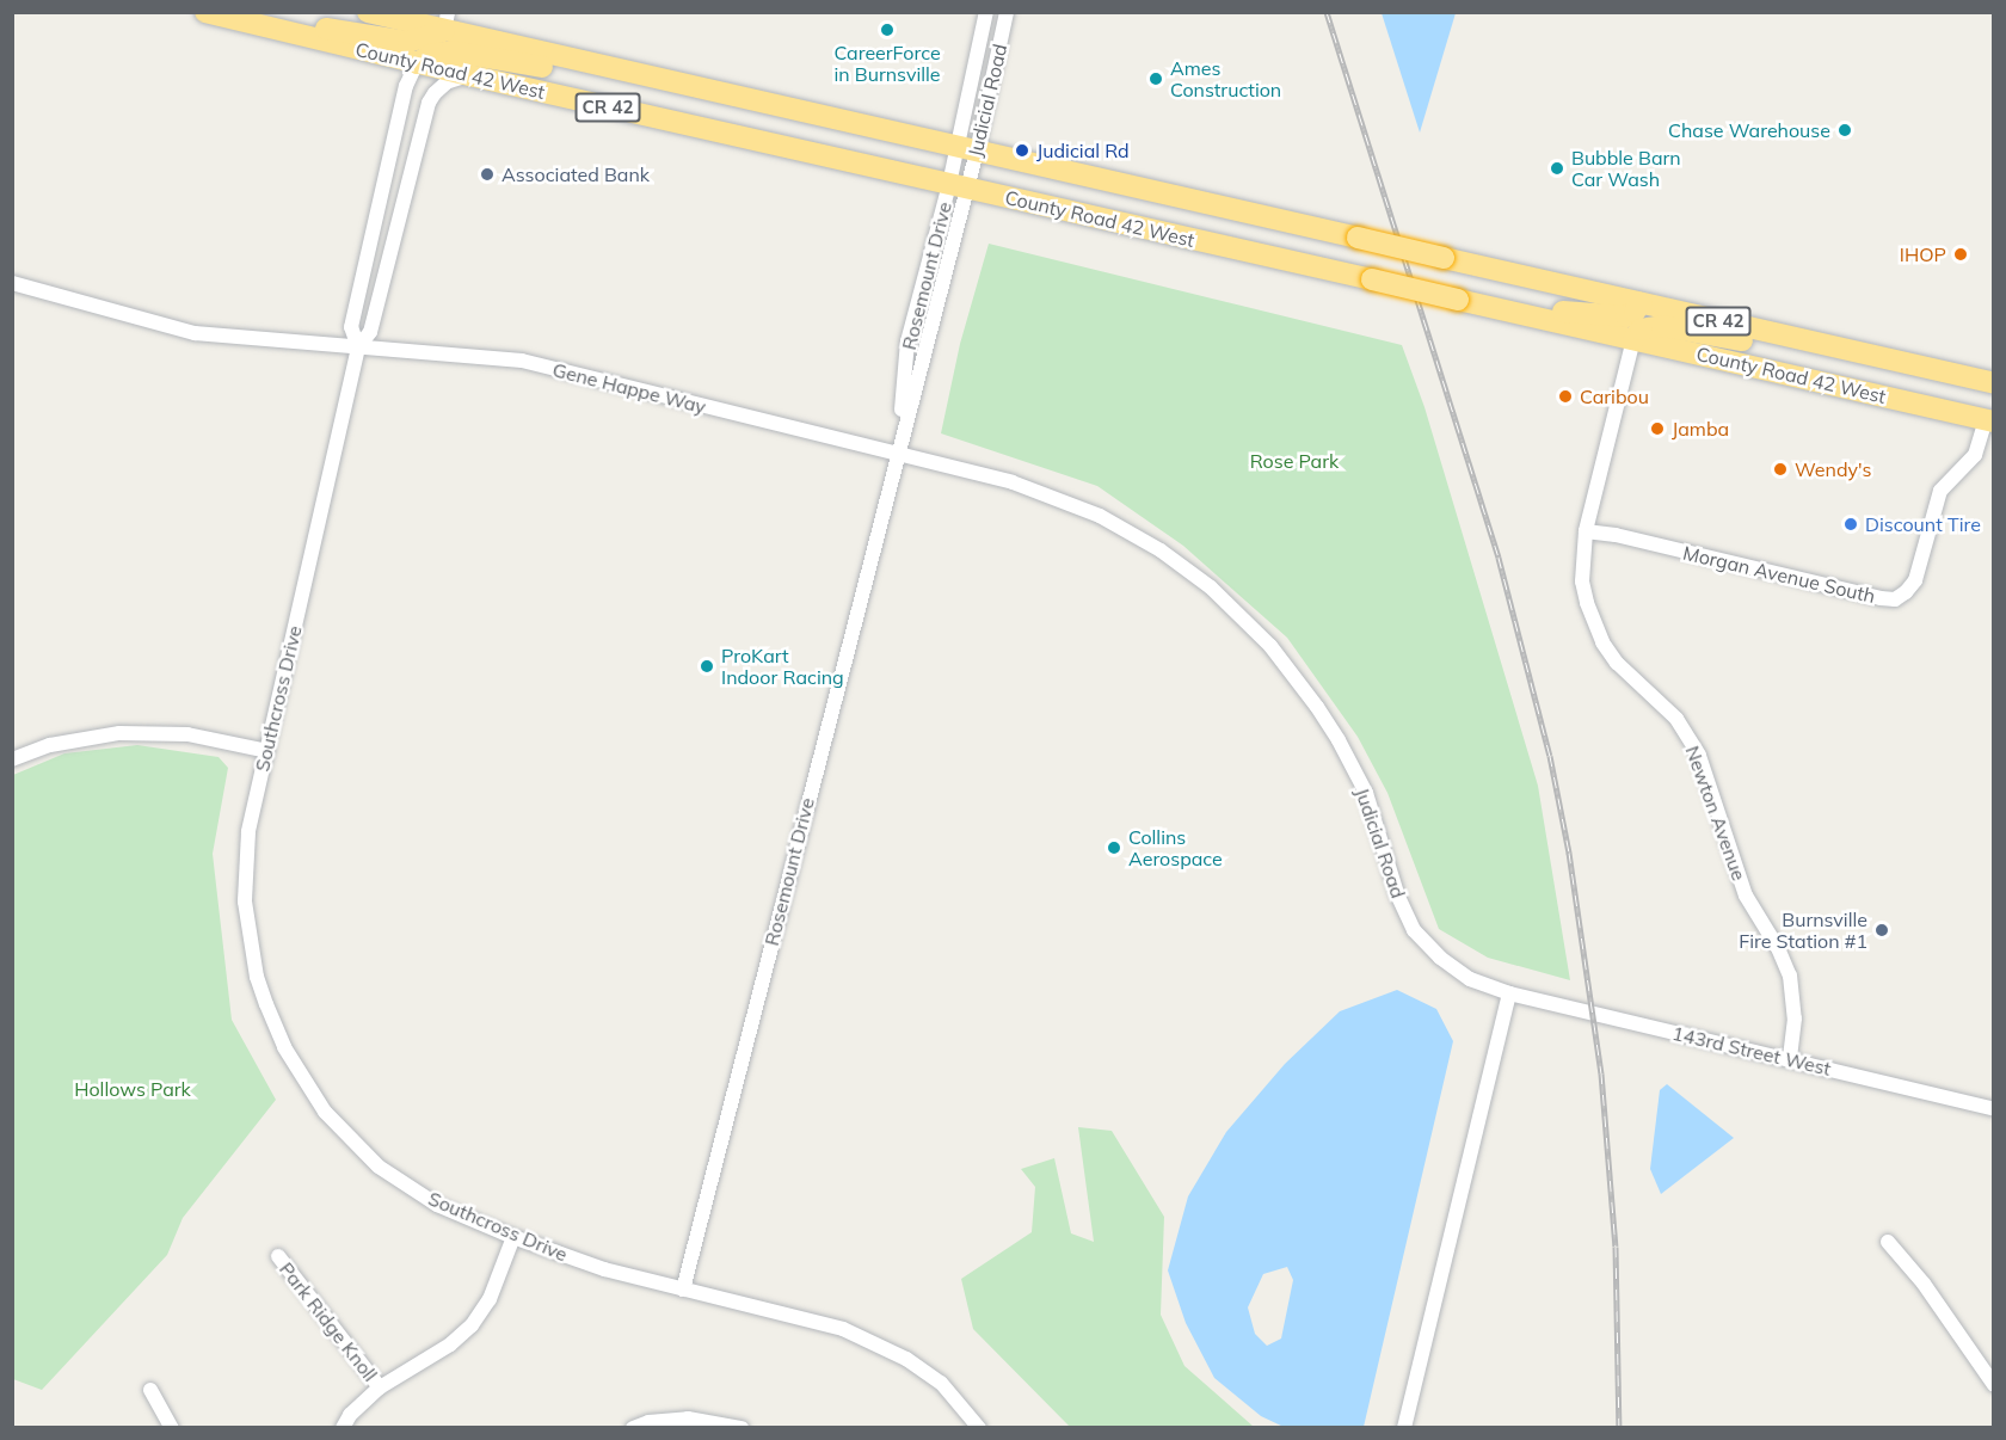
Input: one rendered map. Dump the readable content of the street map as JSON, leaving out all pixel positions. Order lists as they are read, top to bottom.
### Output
{
  "streets": {
    "highway": ["County Road 42 West", "CR 42"],
    "street": [
      "Judicial Road",
      "Rosemount Drive",
      "Gene Happe Way",
      "Morgan Avenue South",
      "Southcross Drive",
      "Newton Avenue",
      "143rd Street West",
      "Park Ridge Knoll"
    ]
  },
  "crossings": [
    ["County Road 42 West", "Judicial Road"],
    ["County Road 42 West", "Rosemount Drive"],
    ["County Road 42 West", "Morgan Avenue South"],
    ["County Road 42 West", "Southcross Drive"],
    ["County Road 42 West", "Newton Avenue"],
    ["Judicial Road", "Rosemount Drive"],
    ["Judicial Road", "Gene Happe Way"],
    ["Judicial Road", "143rd Street West"],
    ["Rosemount Drive", "Gene Happe Way"],
    ["Rosemount Drive", "Southcross Drive"],
    ["Gene Happe Way", "Southcross Drive"],
    ["Morgan Avenue South", "Newton Avenue"],
    ["Newton Avenue", "143rd Street West"]
  ],
  "parks": ["Rose Park", "Hollows Park"],
  "places": [
    "CareerForce in Burnsville",
    "Ames Construction",
    "Chase Warehouse",
    "Judicial Rd",
    "Bubble Barn Car Wash",
    "Associated Bank",
    "IHOP",
    "Caribou",
    "Jamba",
    "Wendy's",
    "Discount Tire",
    "ProKart Indoor Racing",
    "Collins Aerospace",
    "Burnsville Fire Station #1"
  ]
}
